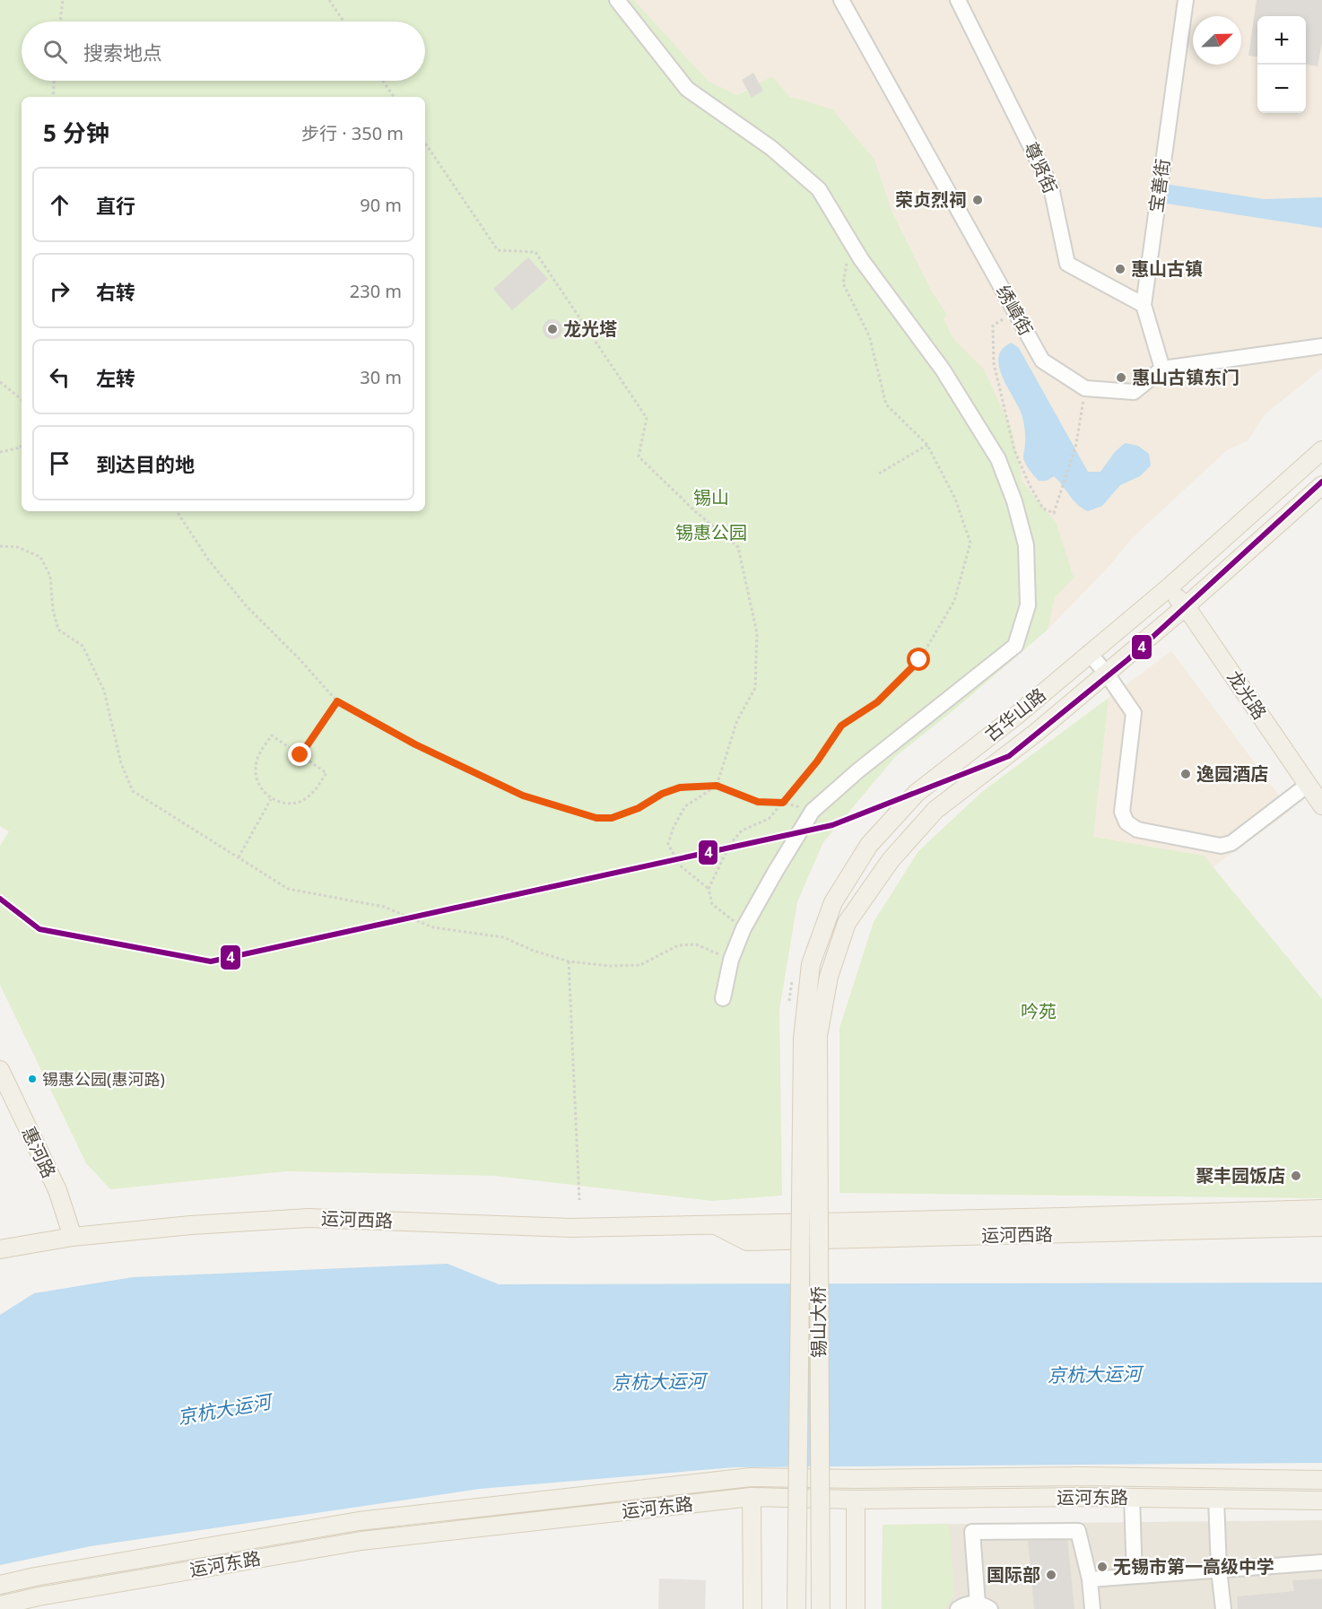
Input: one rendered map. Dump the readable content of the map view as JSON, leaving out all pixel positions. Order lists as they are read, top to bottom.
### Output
{
  "streets": {
    "main road": [
      "龙光路",
      "古华山路",
      "惠河路",
      "运河西路",
      "锡山大桥",
      "运河东路"
    ],
    "street": ["尊贤街", "宝善街", "绣嶂街"]
  },
  "crossings": [
    ["尊贤街", "宝善街"],
    ["宝善街", "绣嶂街"],
    ["龙光路", "古华山路"],
    ["古华山路", "锡山大桥"],
    ["惠河路", "运河西路"]
  ],
  "water": ["京杭大运河"],
  "parks": ["锡山", "锡惠公园", "吟苑"],
  "places": [
    "荣贞烈祠",
    "惠山古镇",
    "龙光塔",
    "惠山古镇东门",
    "逸园酒店",
    "锡惠公园(惠河路)",
    "聚丰园饭店",
    "无锡市第一高级中学",
    "国际部"
  ],
  "lines": ["transit line 4"],
  "north": "top right",
  "page": {
    "map_buttons": ["+", "−"],
    "search": "搜索地点",
    "heading": ["5 分钟", "步行 · 350 m"],
    "list": [
      ["直行", "90 m"],
      ["右转", "230 m"],
      ["左转", "30 m"],
      "到达目的地"
    ]
  }
}
